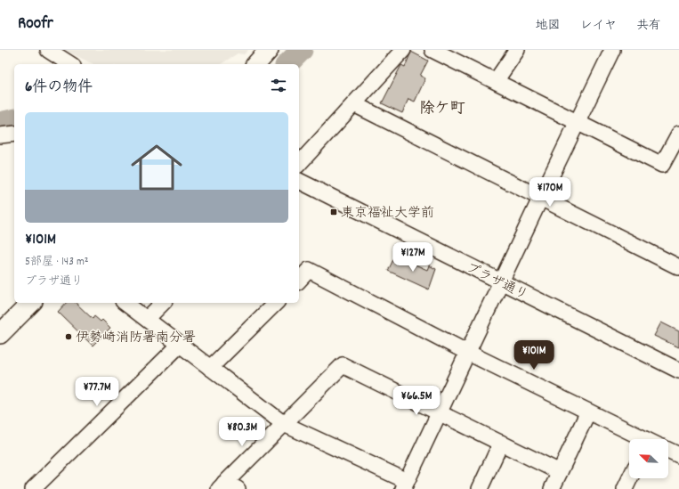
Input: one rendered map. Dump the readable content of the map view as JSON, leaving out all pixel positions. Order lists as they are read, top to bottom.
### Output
{
  "streets": {
    "street": ["プラザ通り"]
  },
  "districts": ["除ケ町"],
  "places": {
    "transit": ["東京福祉大学前"],
    "other": ["伊勢崎消防署南分署"]
  },
  "north": "top left",
  "page": {
    "header": "Roofr",
    "nav": ["地図", "レイヤ", "共有"],
    "heading": "6件の物件",
    "list": [
      {
        "name": "¥101M",
        "note": "5部屋 · 143 m² · プラザ通り"
      }
    ],
    "price": [
      "¥170M",
      "¥127M",
      "¥101M",
      "¥77.7M",
      "¥66.5M",
      "¥80.3M"
    ]
  }
}
